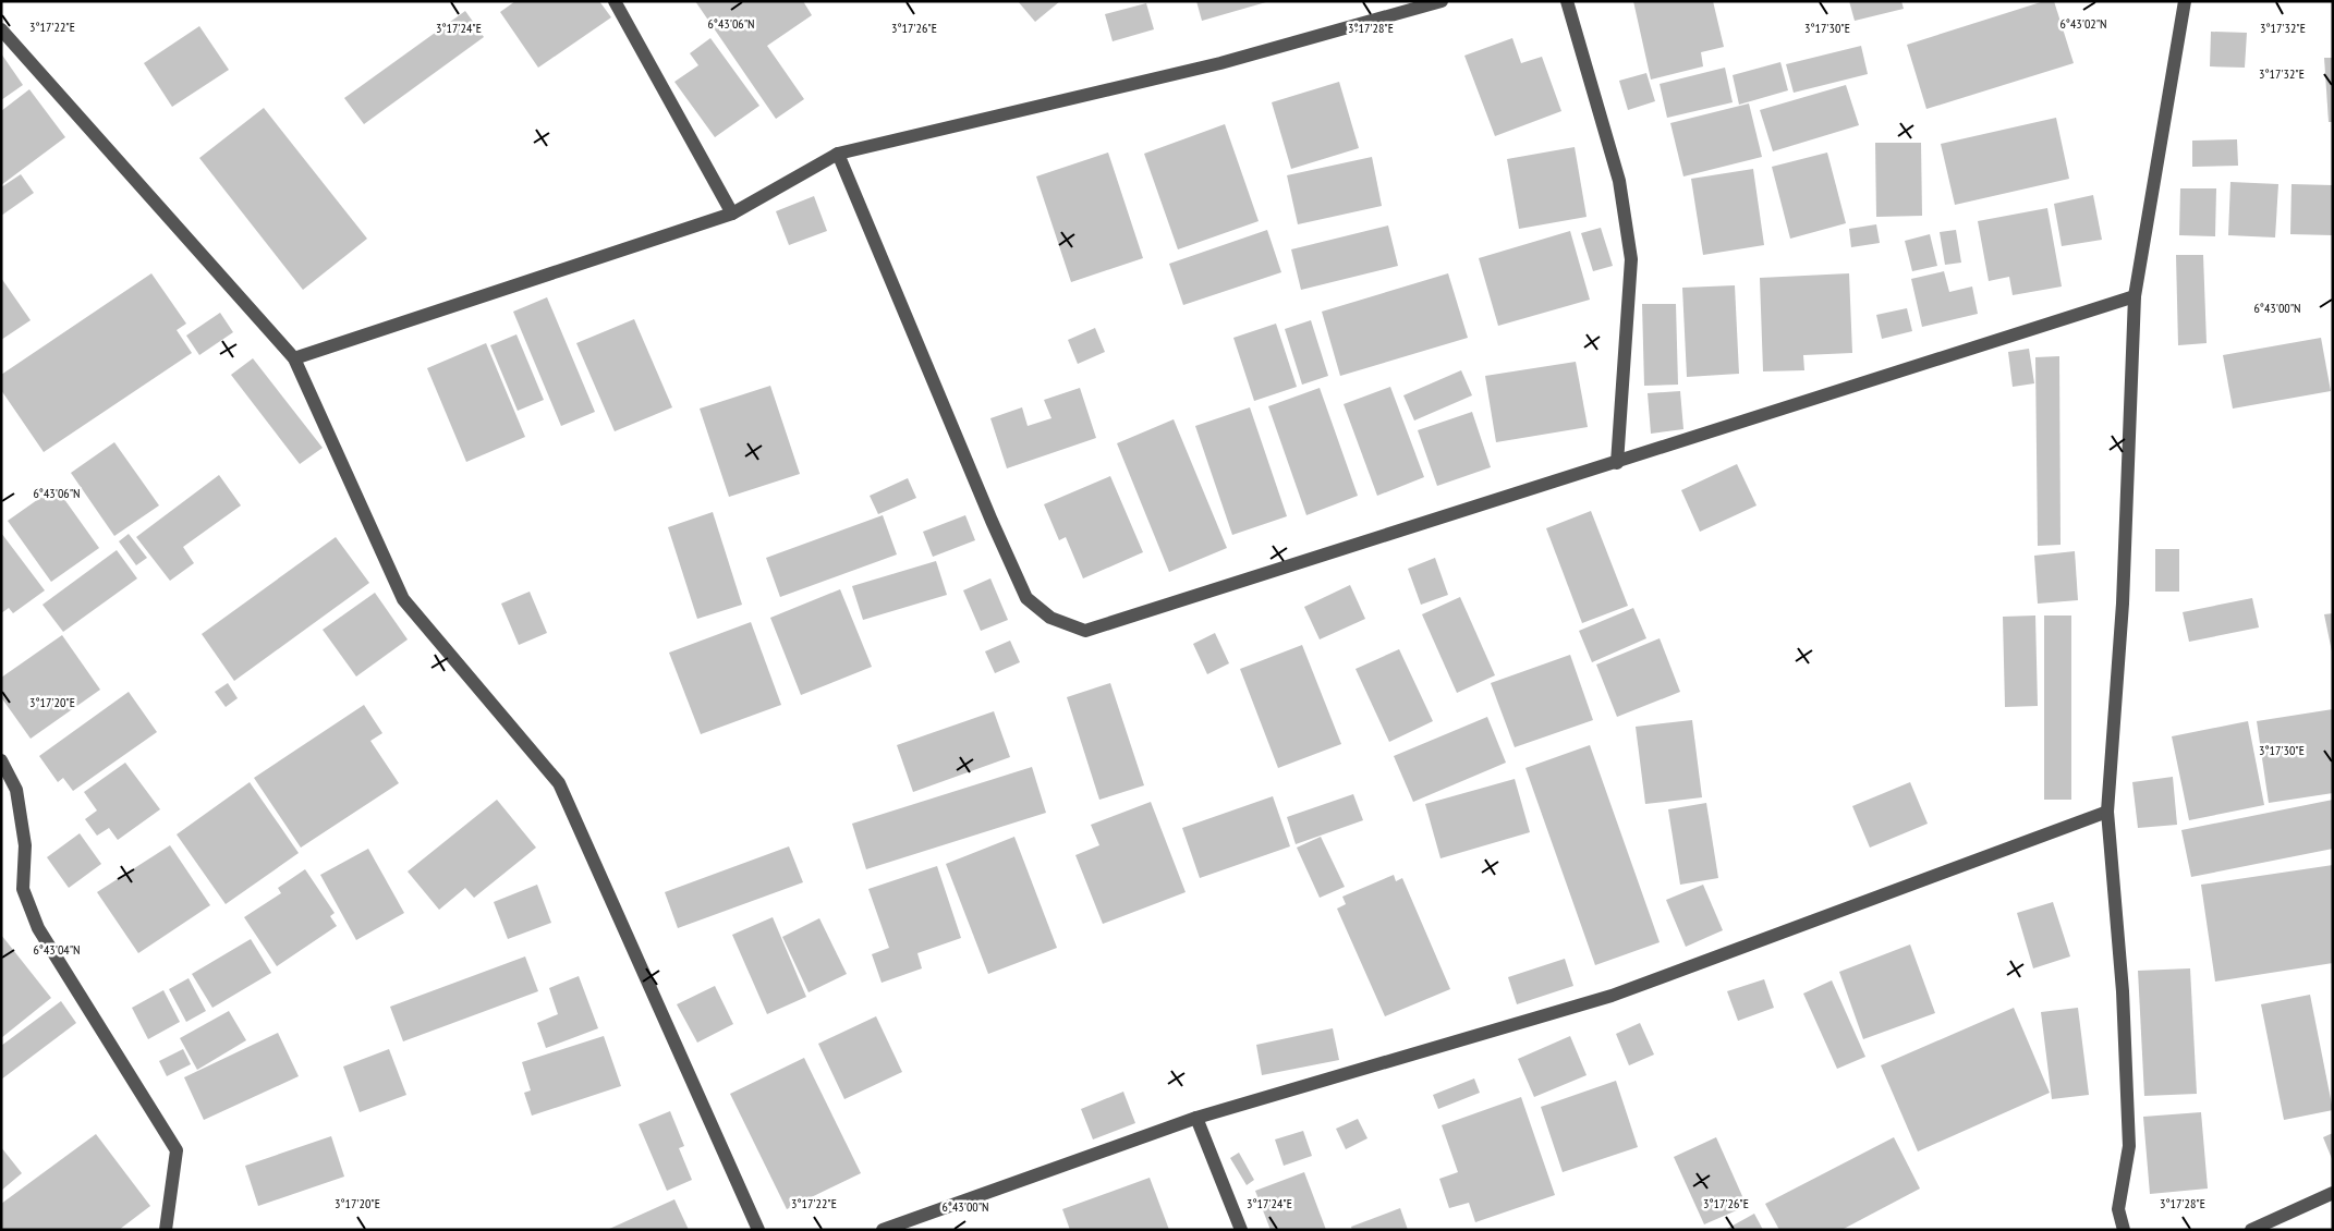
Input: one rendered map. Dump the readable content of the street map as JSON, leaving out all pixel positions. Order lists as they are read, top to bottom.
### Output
{
  "coordinates": [
    "6°43'06\"N",
    "6°43'02\"N",
    "3°17'22\"E",
    "3°17'32\"E",
    "3°17'24\"E",
    "3°17'26\"E",
    "3°17'28\"E",
    "3°17'30\"E",
    "6°43'00\"N",
    "3°17'20\"E",
    "6°43'04\"N"
  ]
}
